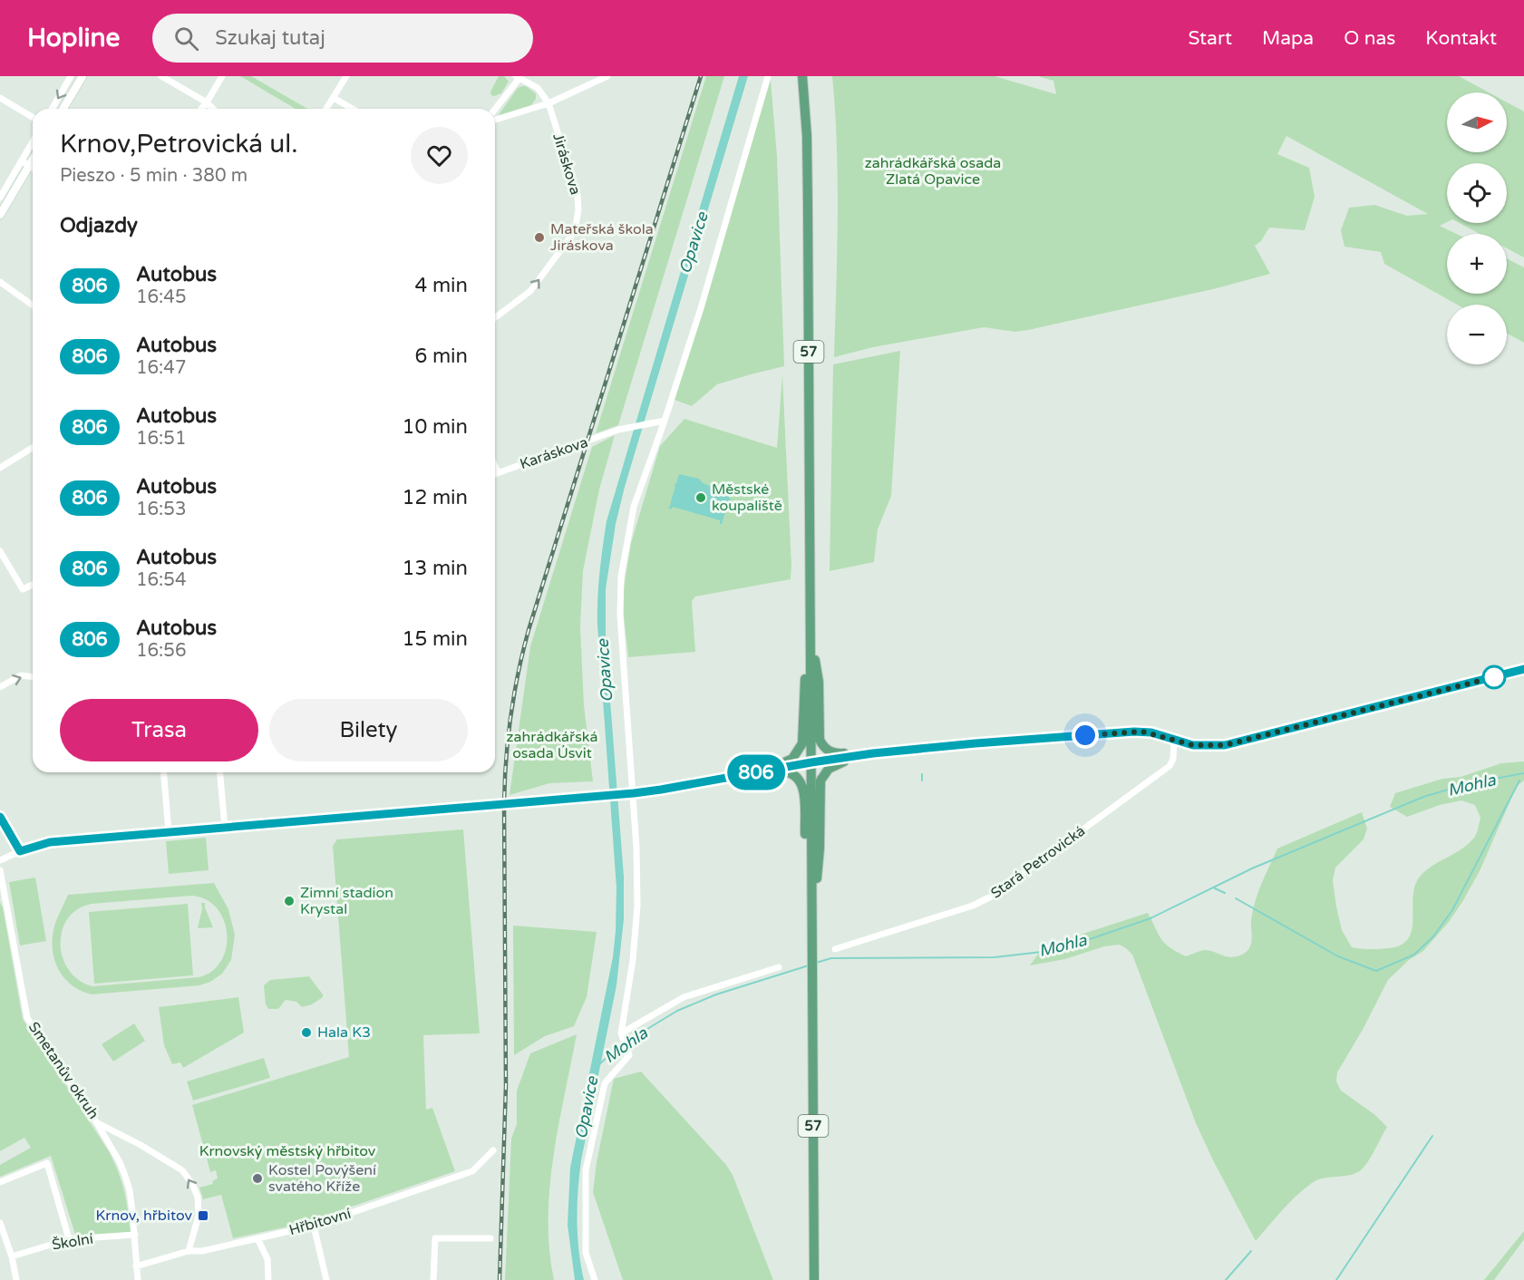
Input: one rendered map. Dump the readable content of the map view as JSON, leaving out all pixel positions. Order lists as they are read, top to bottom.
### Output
{
  "streets": {
    "main road": ["57"],
    "street": [
      "Jiráskova",
      "Karáskova",
      "Stará Petrovická",
      "Smetanův okruh",
      "Hřbitovní",
      "Školní"
    ]
  },
  "crossings": [
    ["Smetanův okruh", "Hřbitovní"]
  ],
  "one_way": ["Jiráskova"],
  "water": ["Opavice", "Mohla"],
  "parks": ["zahrádkářská osada Zlatá Opavice", "zahrádkářská osada Úsvit", "Krnovský městský hřbitov"],
  "places": {
    "other": [
      "Mateřská škola Jiráskova",
      "Městské koupaliště",
      "Zimní stadion Krystal",
      "Hala K3",
      "Kostel Povýšení svatého Kříže"
    ],
    "transit": ["Krnov, hřbitov"]
  },
  "lines": ["bus line 806"],
  "north": "right",
  "page": {
    "header": "Hopline",
    "search": "Szukaj tutaj",
    "nav": [
      "Start",
      "Mapa",
      "O nas",
      "Kontakt"
    ],
    "on_map": "806",
    "map_buttons": ["+", "−"],
    "heading": [
      ["Krnov,Petrovická ul.", "Pieszo · 5 min · 380 m"],
      "Odjazdy"
    ],
    "list": [
      {
        "mark": "806",
        "name": "Autobus",
        "note": "16:45",
        "value": "4 min"
      },
      {
        "mark": "806",
        "name": "Autobus",
        "note": "16:47",
        "value": "6 min"
      },
      {
        "mark": "806",
        "name": "Autobus",
        "note": "16:51",
        "value": "10 min"
      },
      {
        "mark": "806",
        "name": "Autobus",
        "note": "16:53",
        "value": "12 min"
      },
      {
        "mark": "806",
        "name": "Autobus",
        "note": "16:54",
        "value": "13 min"
      },
      {
        "mark": "806",
        "name": "Autobus",
        "note": "16:56",
        "value": "15 min"
      }
    ],
    "buttons": ["Trasa", "Bilety"]
  }
}
